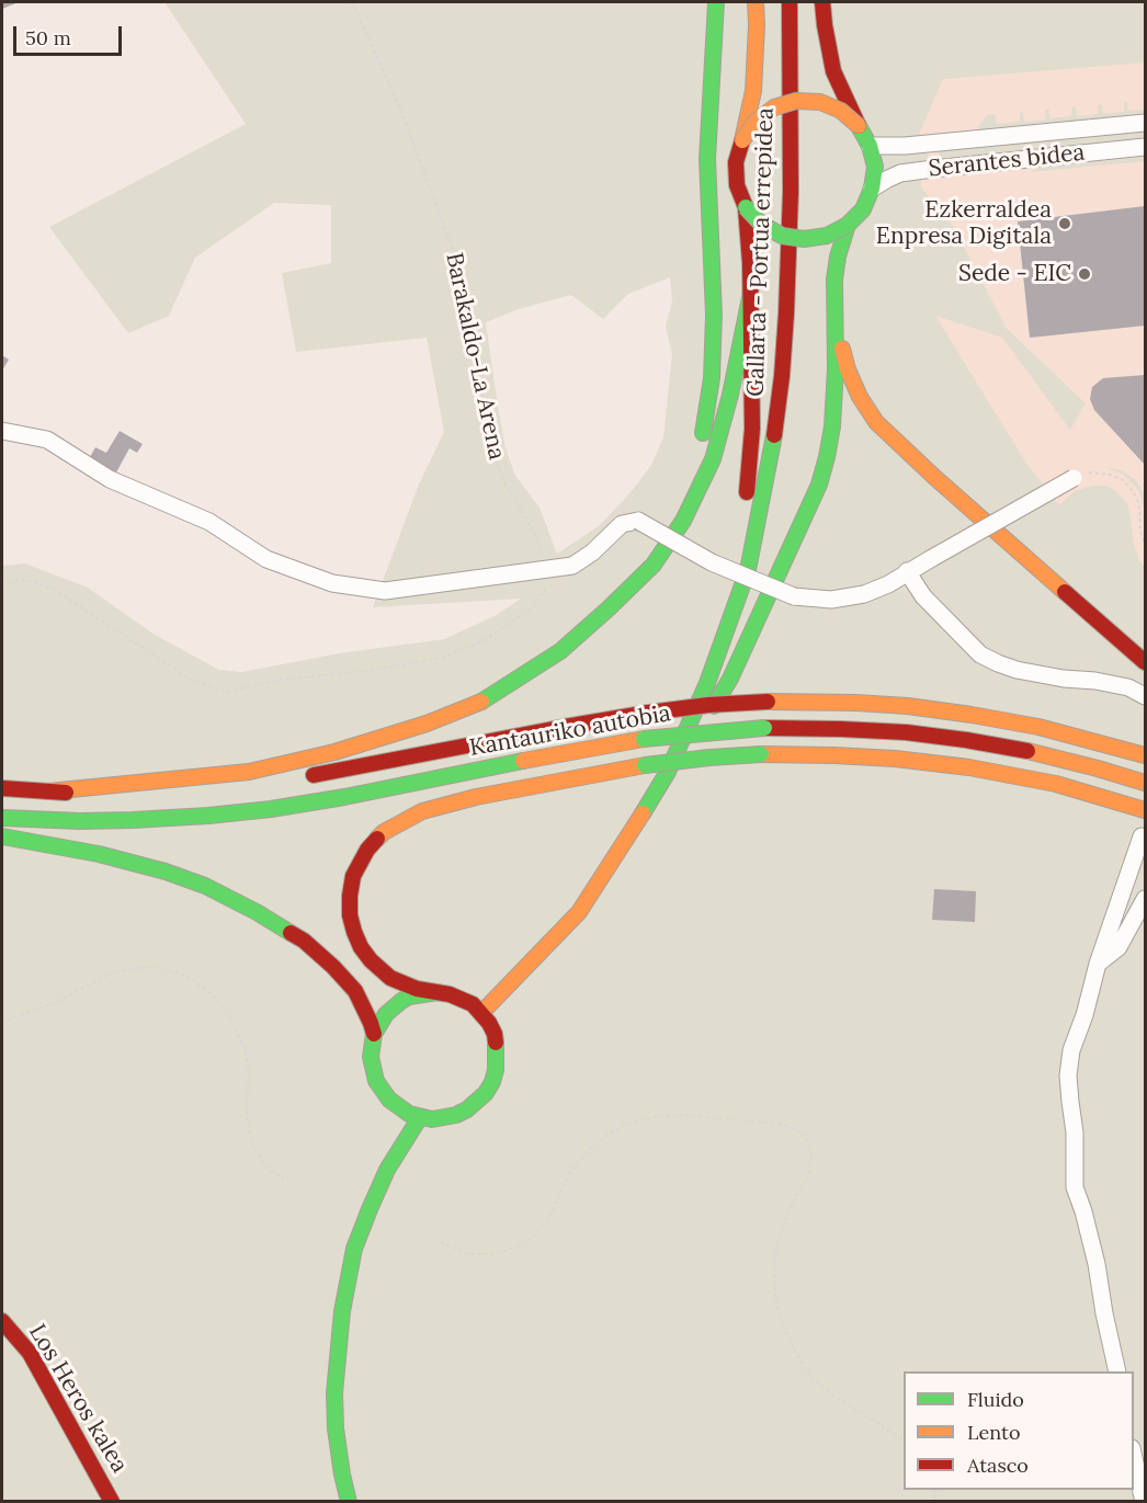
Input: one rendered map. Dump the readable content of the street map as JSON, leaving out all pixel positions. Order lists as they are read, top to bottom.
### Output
{
  "streets": {
    "main road": ["Gallarta - Portua errepidea", "Kantauriko autobia", "Los Heros kalea"],
    "street": ["Serantes bidea"],
    "path": ["Barakaldo-La Arena"]
  },
  "places": ["Ezkerraldea Enpresa Digitala", "Sede - EIC"],
  "legend": ["Fluido", "Lento", "Atasco"],
  "scale_bar": "50 m"
}
